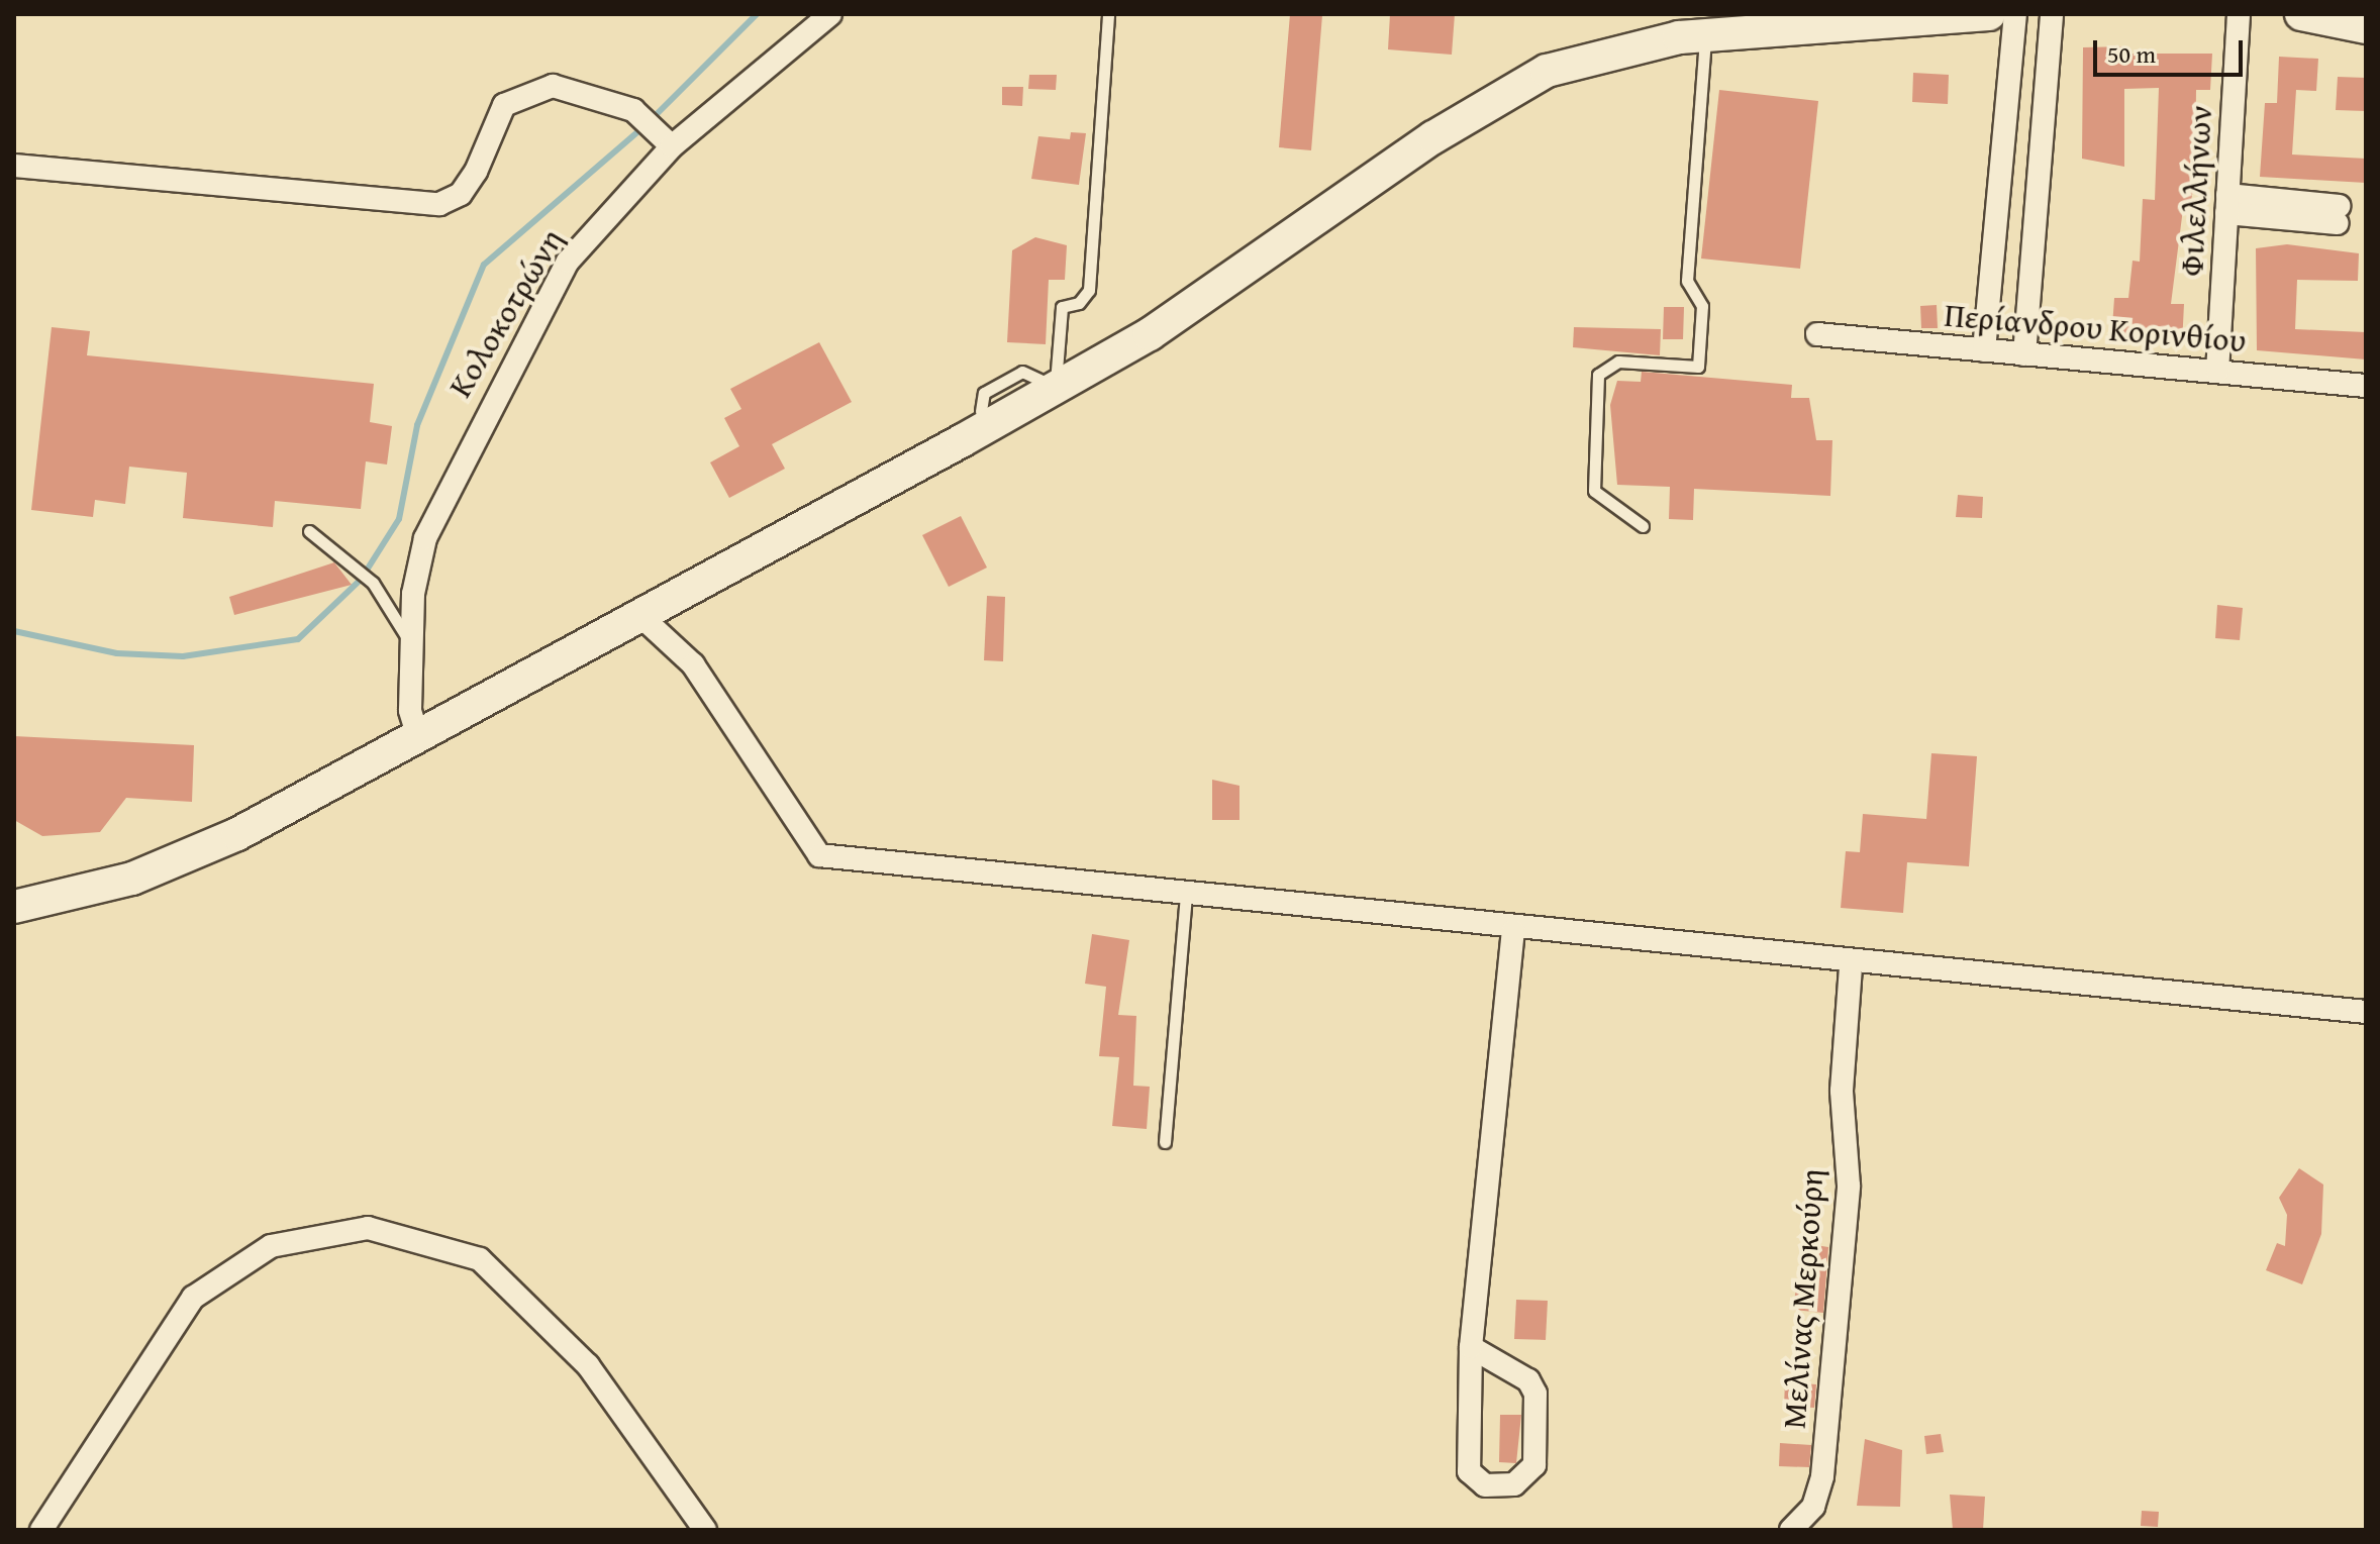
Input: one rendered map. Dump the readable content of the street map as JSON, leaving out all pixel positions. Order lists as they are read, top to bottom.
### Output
{
  "streets": {
    "street": [
      "Φιλελλήνων",
      "Κολοκοτρώνη",
      "Περίανδρου Κορινθίου",
      "Μελίνας Μερκούρη"
    ]
  },
  "crossings": [
    ["Φιλελλήνων", "Περίανδρου Κορινθίου"]
  ],
  "scale_bar": "50 m"
}
